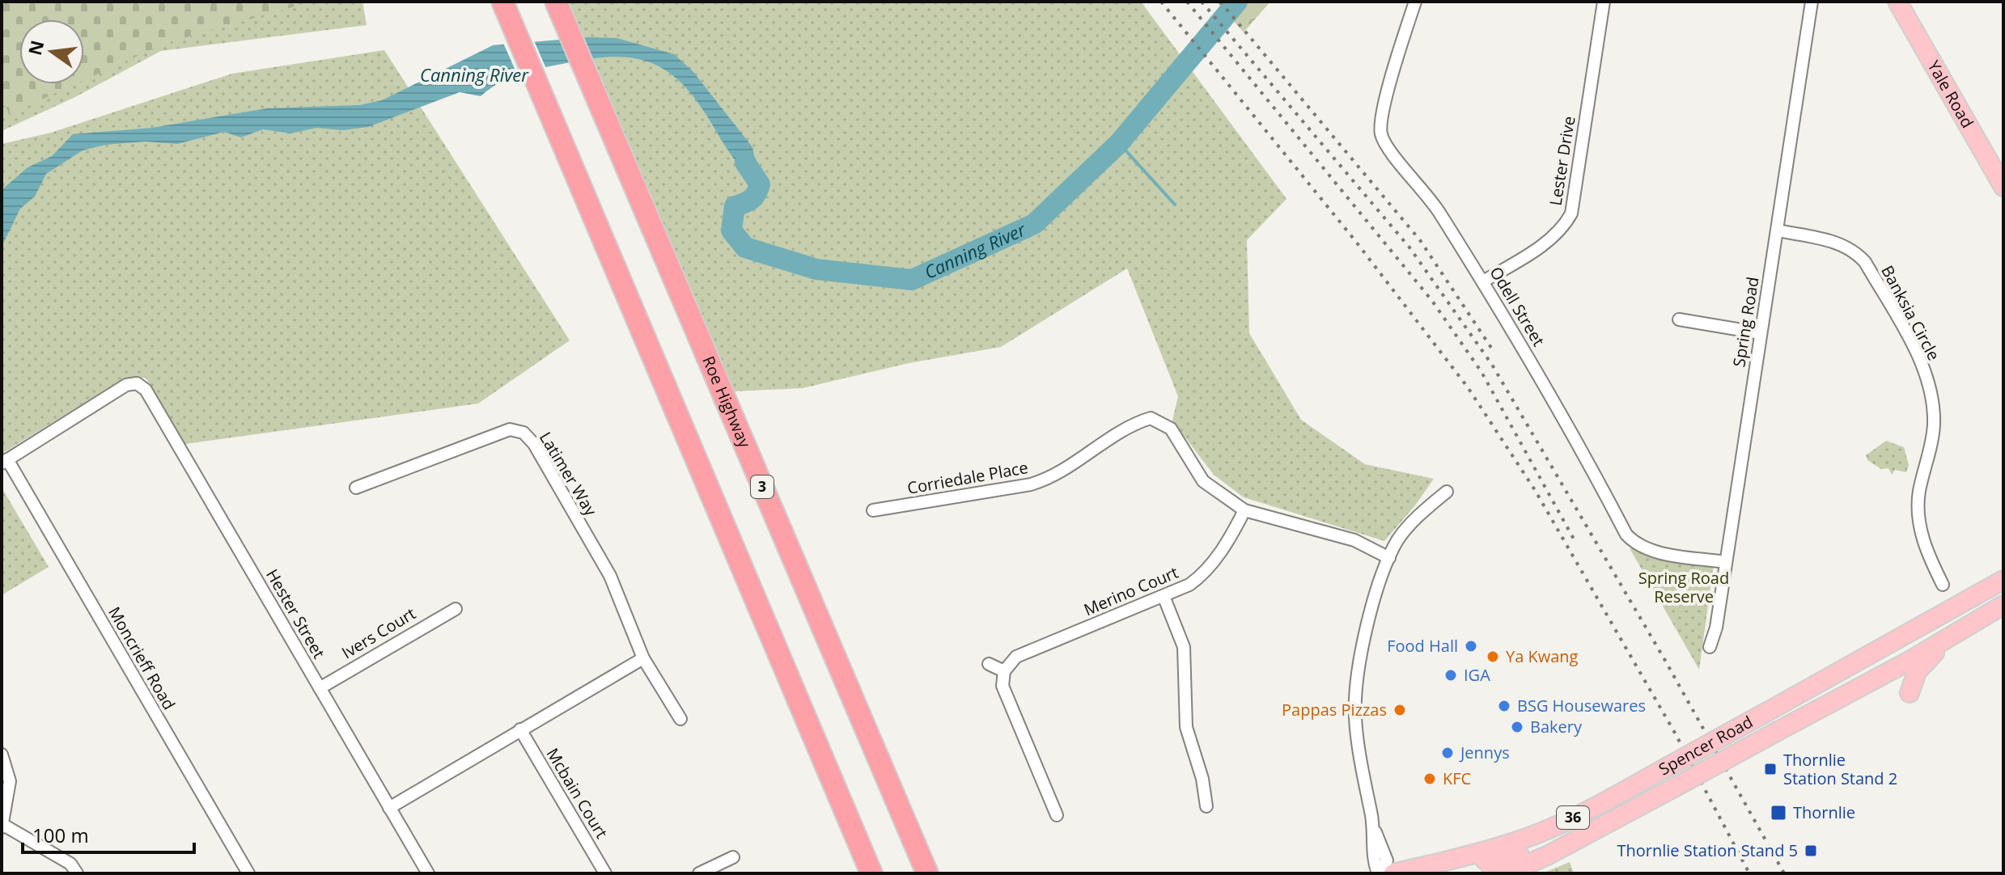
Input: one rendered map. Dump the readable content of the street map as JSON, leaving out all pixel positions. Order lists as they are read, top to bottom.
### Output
{
  "streets": {
    "highway": ["Roe Highway", "3"],
    "main road": ["Yale Road", "Spencer Road", "36"],
    "street": [
      "Lester Drive",
      "Odell Street",
      "Banksia Circle",
      "Spring Road",
      "Latimer Way",
      "Corriedale Place",
      "Merino Court",
      "Hester Street",
      "Ivers Court",
      "Moncrieff Road",
      "Mcbain Court"
    ]
  },
  "crossings": [
    ["Lester Drive", "Odell Street"],
    ["Odell Street", "Spring Road"],
    ["Banksia Circle", "Spring Road"],
    ["Corriedale Place", "Merino Court"],
    ["Hester Street", "Ivers Court"],
    ["Hester Street", "Moncrieff Road"]
  ],
  "water": ["Canning River"],
  "parks": ["Spring Road Reserve"],
  "places": {
    "other": [
      "Food Hall",
      "Ya Kwang",
      "IGA",
      "BSG Housewares",
      "Pappas Pizzas",
      "Bakery",
      "Jennys",
      "KFC"
    ],
    "transit": ["Thornlie Station Stand 2", "Thornlie", "Thornlie Station Stand 5"]
  },
  "scale_bar": "100 m",
  "north": "left"
}
